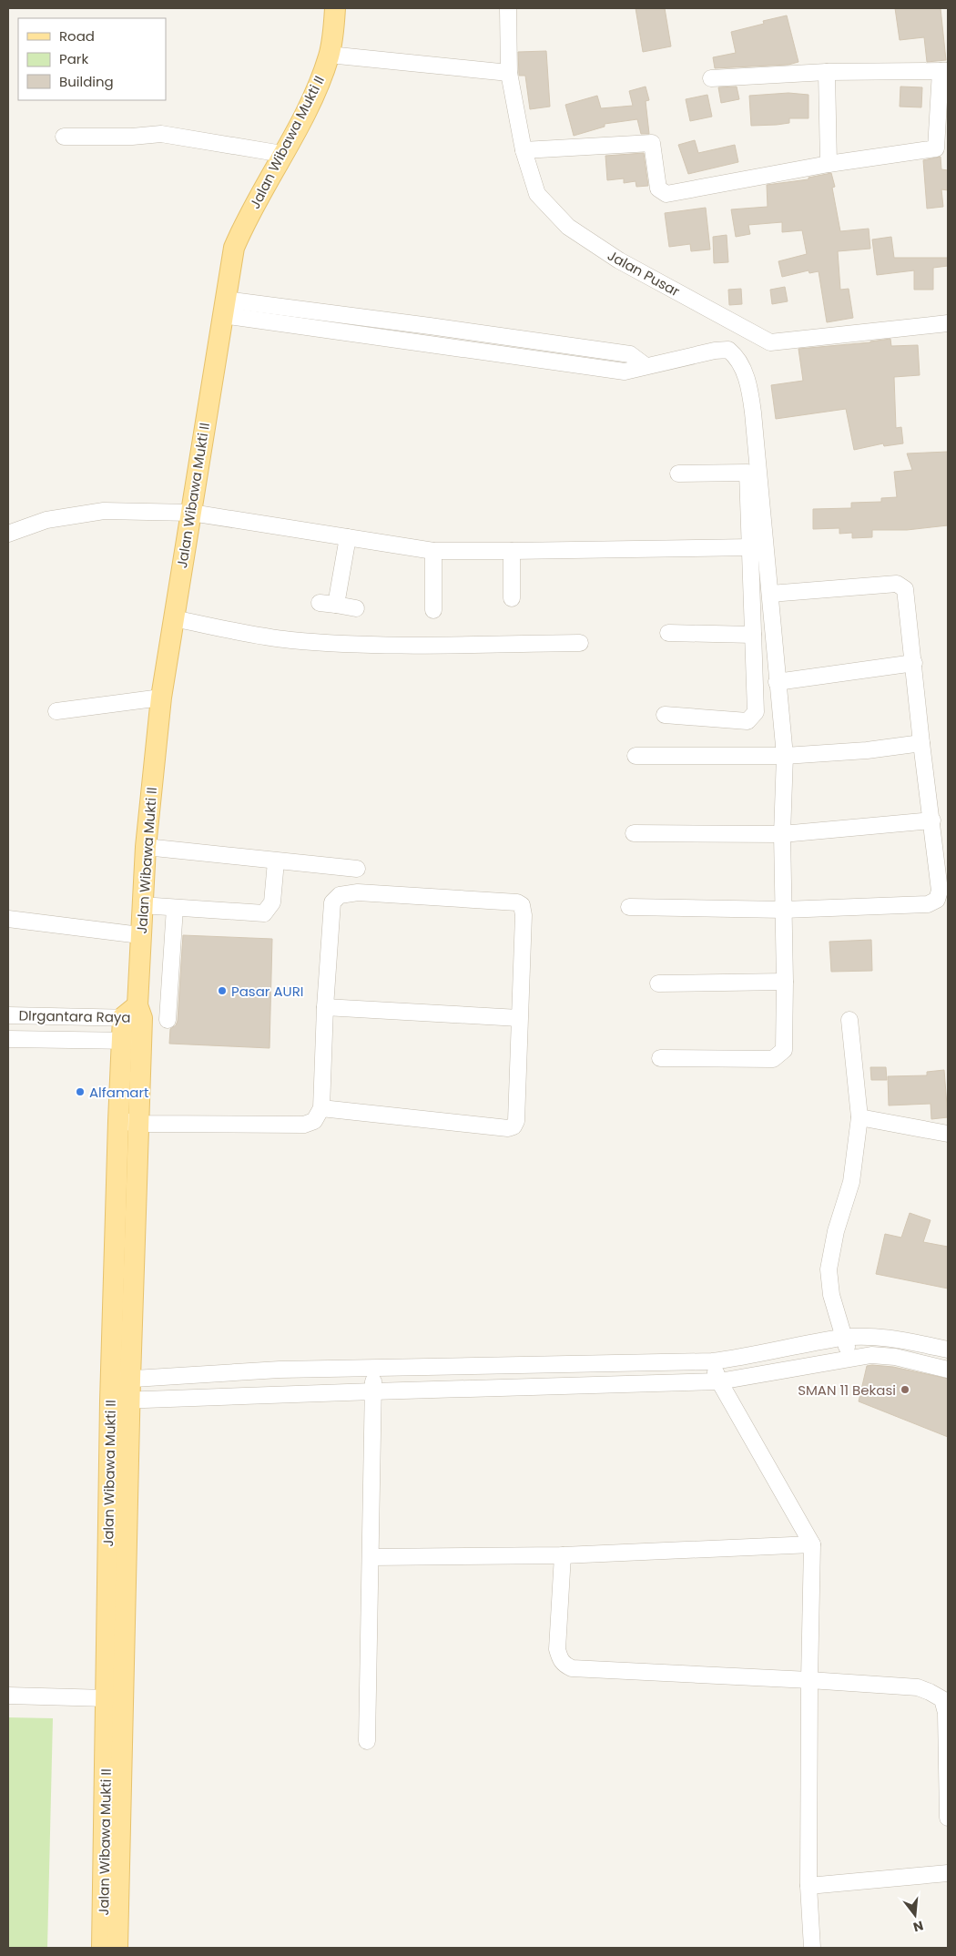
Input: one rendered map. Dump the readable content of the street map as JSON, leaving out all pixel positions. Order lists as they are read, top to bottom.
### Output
{
  "streets": {
    "main road": ["Jalan Wibawa Mukti II"],
    "street": ["Jalan Pusar", "DIrgantara Raya"]
  },
  "crossings": [
    ["Jalan Wibawa Mukti II", "DIrgantara Raya"]
  ],
  "places": ["Pasar AURI", "Alfamart", "SMAN 11 Bekasi"],
  "legend": ["Road", "Park", "Building"],
  "north": "bottom"
}
